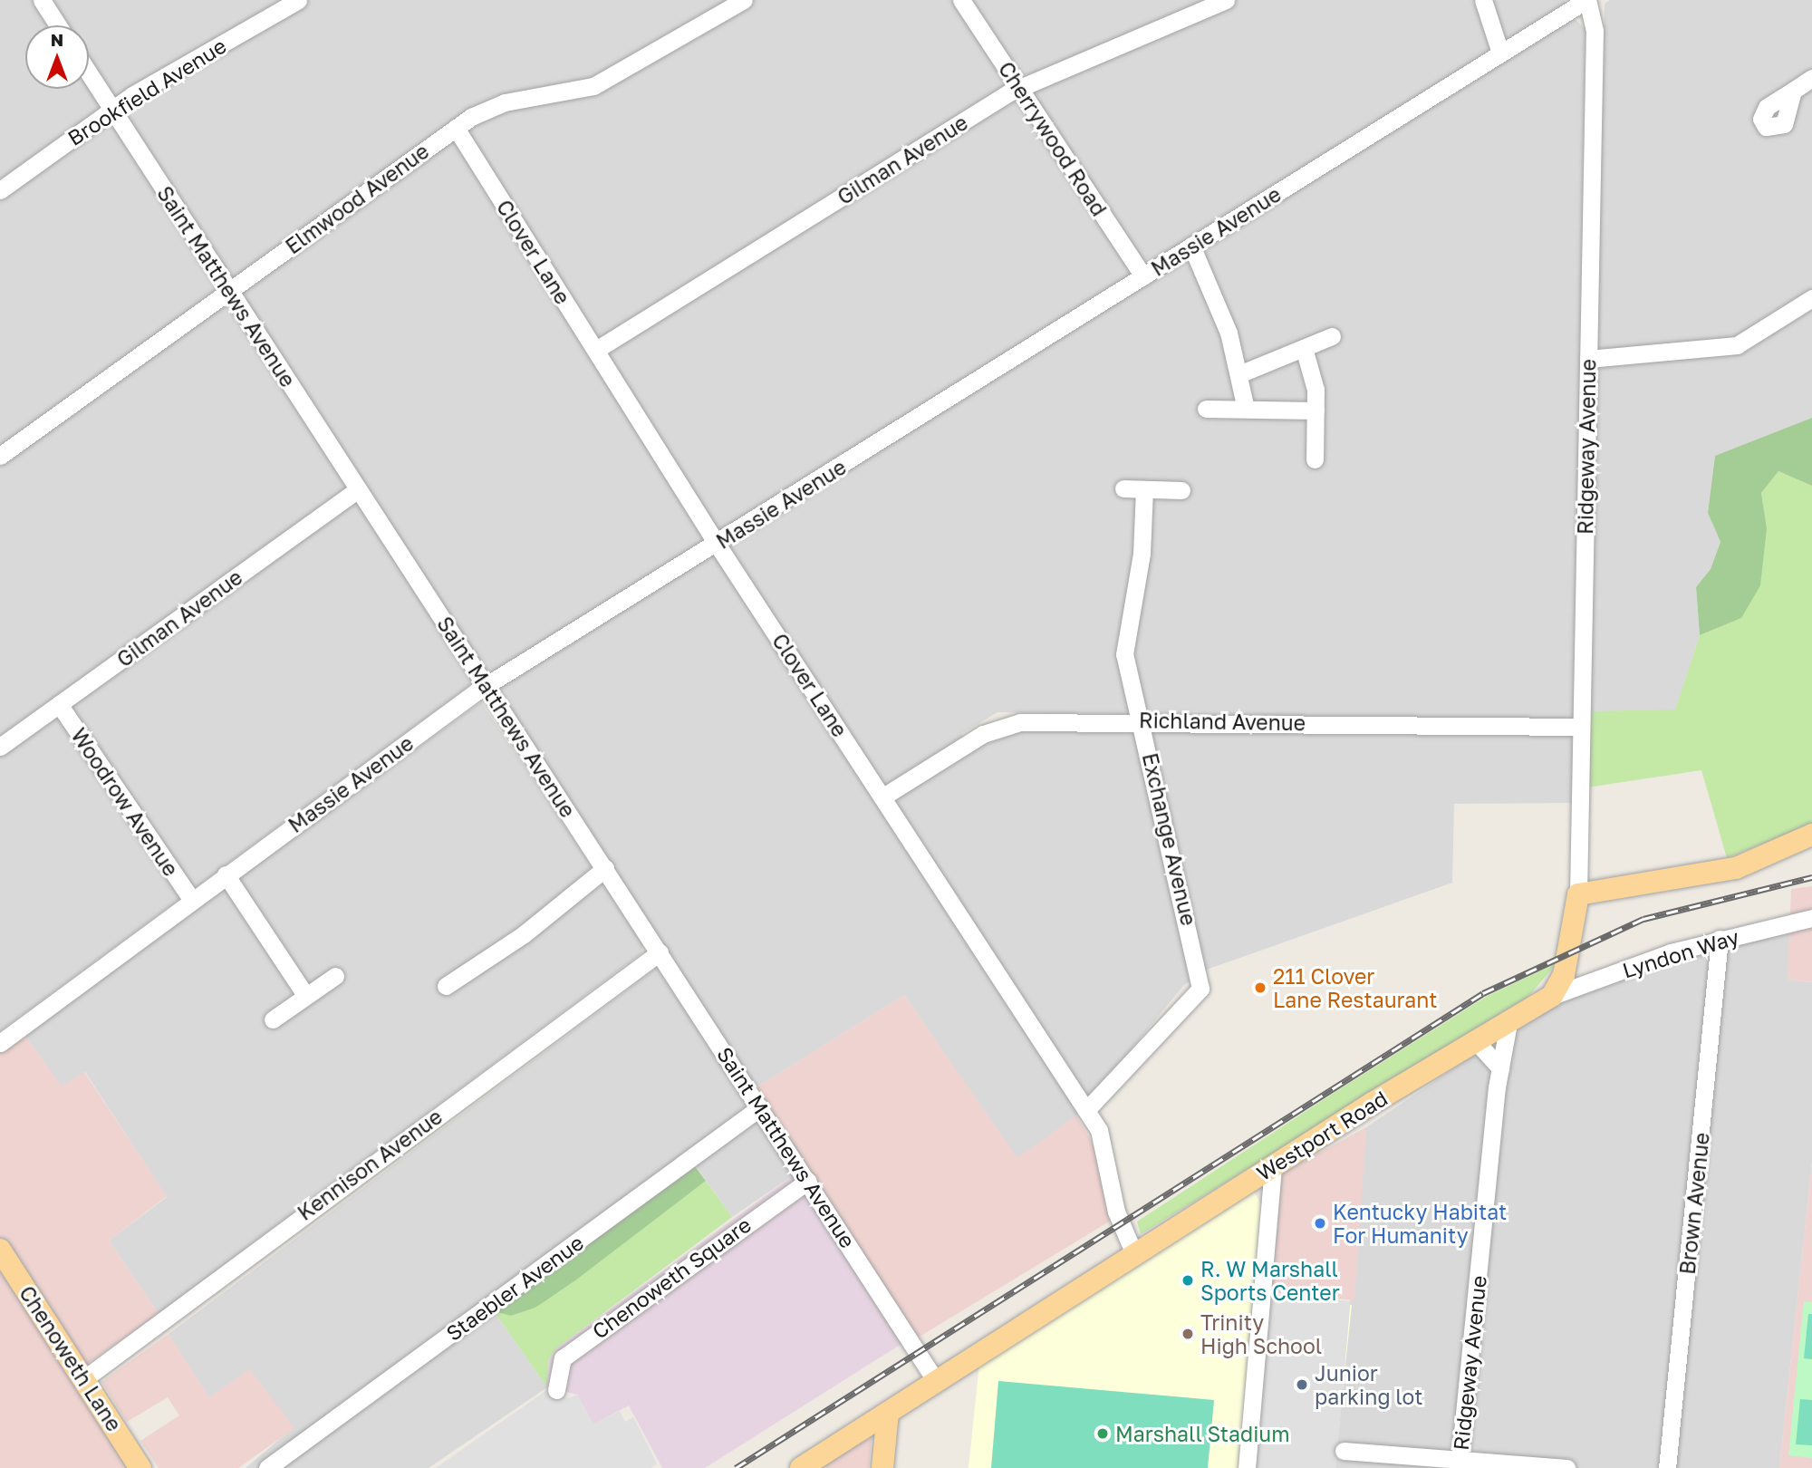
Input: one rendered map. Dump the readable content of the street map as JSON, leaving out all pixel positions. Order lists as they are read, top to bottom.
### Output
{
  "streets": {
    "main road": ["Westport Road", "Chenoweth Lane"],
    "street": [
      "Brookfield Avenue",
      "Cherrywood Road",
      "Gilman Avenue",
      "Elmwood Avenue",
      "Massie Avenue",
      "Clover Lane",
      "Saint Matthews Avenue",
      "Ridgeway Avenue",
      "Richland Avenue",
      "Woodrow Avenue",
      "Exchange Avenue",
      "Lyndon Way",
      "Kennison Avenue",
      "Brown Avenue",
      "Chenoweth Square",
      "Staebler Avenue"
    ]
  },
  "crossings": [
    ["Brookfield Avenue", "Saint Matthews Avenue"],
    ["Cherrywood Road", "Gilman Avenue"],
    ["Cherrywood Road", "Massie Avenue"],
    ["Gilman Avenue", "Clover Lane"],
    ["Gilman Avenue", "Saint Matthews Avenue"],
    ["Gilman Avenue", "Woodrow Avenue"],
    ["Elmwood Avenue", "Clover Lane"],
    ["Elmwood Avenue", "Saint Matthews Avenue"],
    ["Massie Avenue", "Clover Lane"],
    ["Massie Avenue", "Saint Matthews Avenue"],
    ["Massie Avenue", "Ridgeway Avenue"],
    ["Massie Avenue", "Woodrow Avenue"],
    ["Clover Lane", "Richland Avenue"],
    ["Clover Lane", "Exchange Avenue"],
    ["Clover Lane", "Westport Road"],
    ["Saint Matthews Avenue", "Westport Road"],
    ["Saint Matthews Avenue", "Kennison Avenue"],
    ["Saint Matthews Avenue", "Chenoweth Square"],
    ["Saint Matthews Avenue", "Staebler Avenue"],
    ["Ridgeway Avenue", "Richland Avenue"],
    ["Ridgeway Avenue", "Westport Road"],
    ["Richland Avenue", "Exchange Avenue"],
    ["Lyndon Way", "Westport Road"],
    ["Lyndon Way", "Brown Avenue"],
    ["Kennison Avenue", "Chenoweth Lane"]
  ],
  "places": [
    "211 Clover Lane Restaurant",
    "Kentucky Habitat For Humanity",
    "R. W Marshall Sports Center",
    "Trinity High School",
    "Junior parking lot",
    "Marshall Stadium"
  ],
  "north": "top"
}
